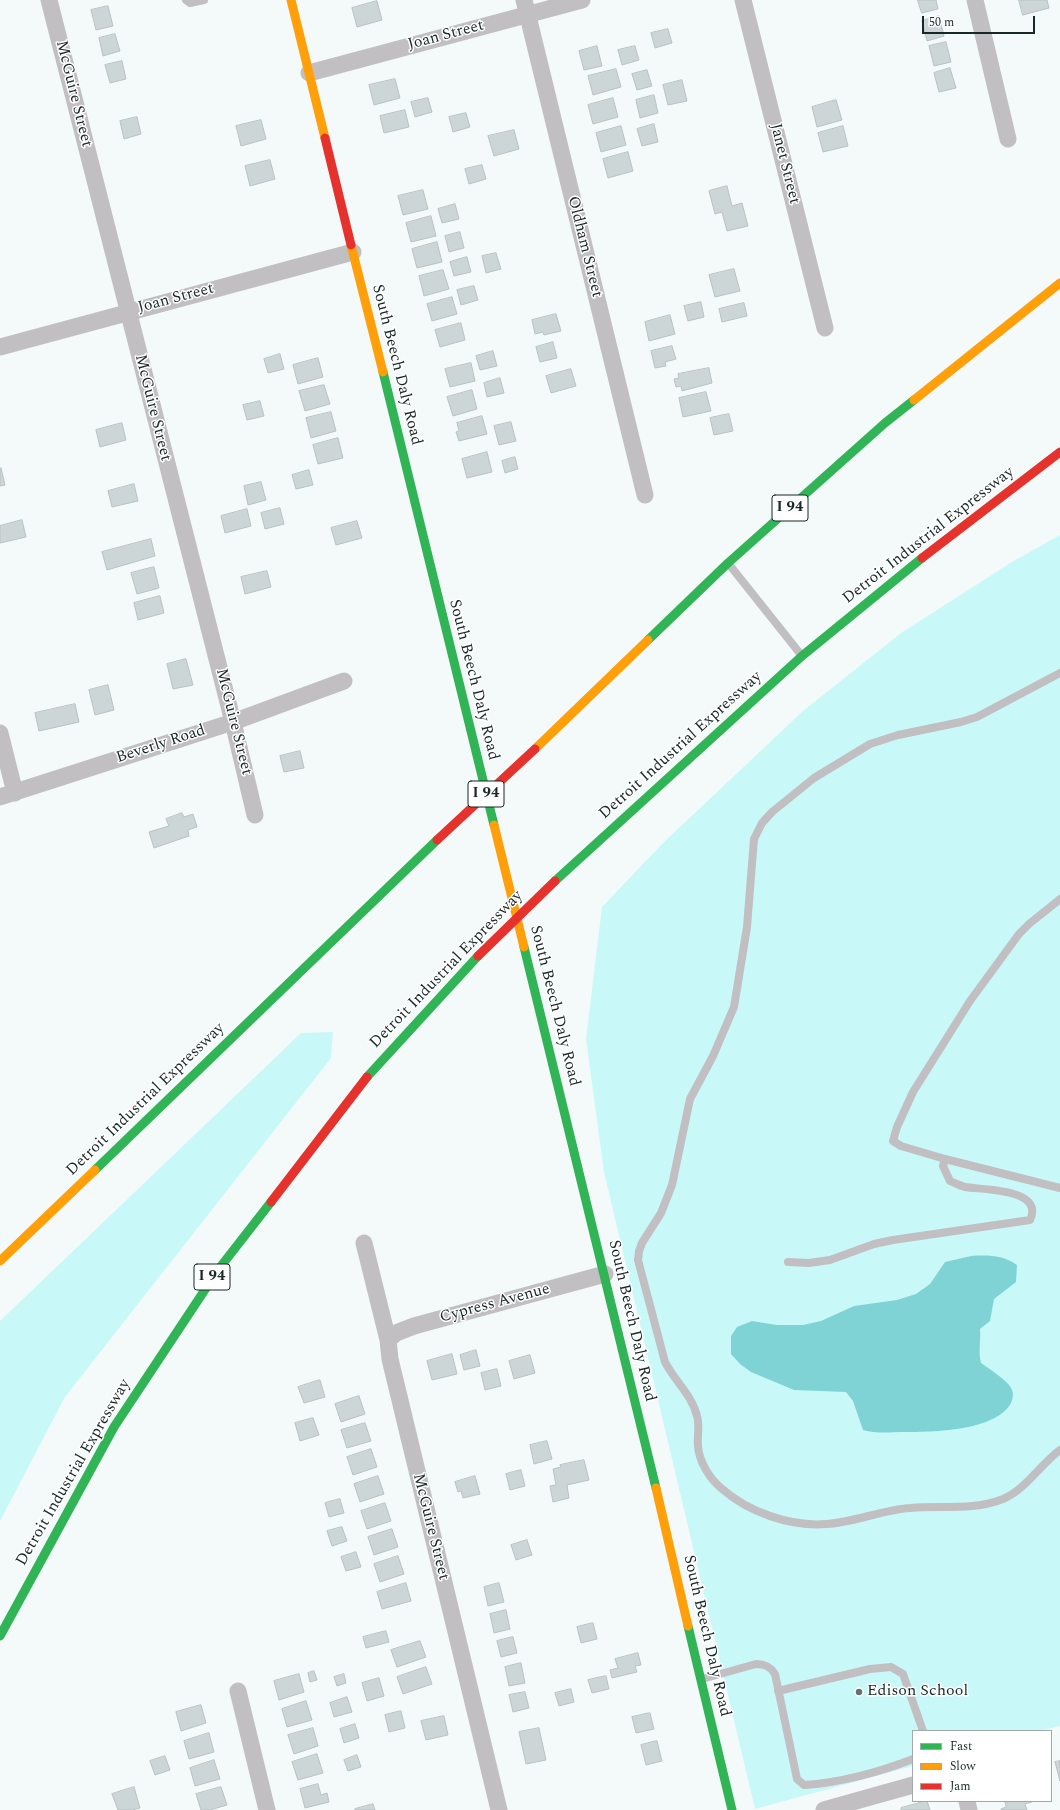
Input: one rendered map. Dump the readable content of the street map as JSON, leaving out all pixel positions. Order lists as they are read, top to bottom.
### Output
{
  "streets": {
    "main road": ["South Beech Daly Road", "I 94", "Detroit Industrial Expressway"],
    "street": [
      "Joan Street",
      "McGuire Street",
      "Janet Street",
      "Oldham Street",
      "Beverly Road",
      "Cypress Avenue"
    ]
  },
  "crossings": [
    ["Joan Street", "McGuire Street"],
    ["Joan Street", "Oldham Street"],
    ["Joan Street", "South Beech Daly Road"],
    ["McGuire Street", "Beverly Road"],
    ["McGuire Street", "Cypress Avenue"],
    ["South Beech Daly Road", "Cypress Avenue"]
  ],
  "places": ["Edison School"],
  "legend": ["Fast", "Slow", "Jam"],
  "scale_bar": "50 m"
}
